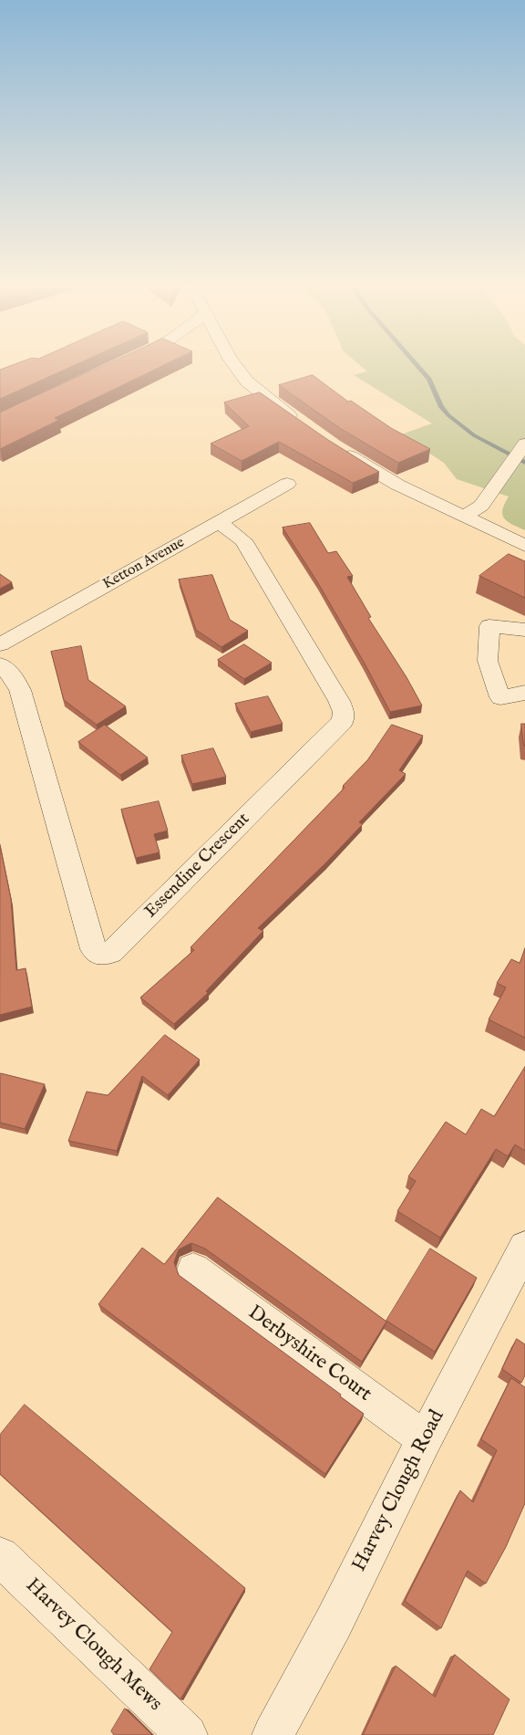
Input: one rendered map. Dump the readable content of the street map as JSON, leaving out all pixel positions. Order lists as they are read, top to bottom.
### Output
{
  "streets": {
    "street": [
      "Ketton Avenue",
      "Essendine Crescent",
      "Derbyshire Court",
      "Harvey Clough Road",
      "Harvey Clough Mews"
    ]
  },
  "crossings": [
    ["Ketton Avenue", "Essendine Crescent"],
    ["Derbyshire Court", "Harvey Clough Road"]
  ]
}
